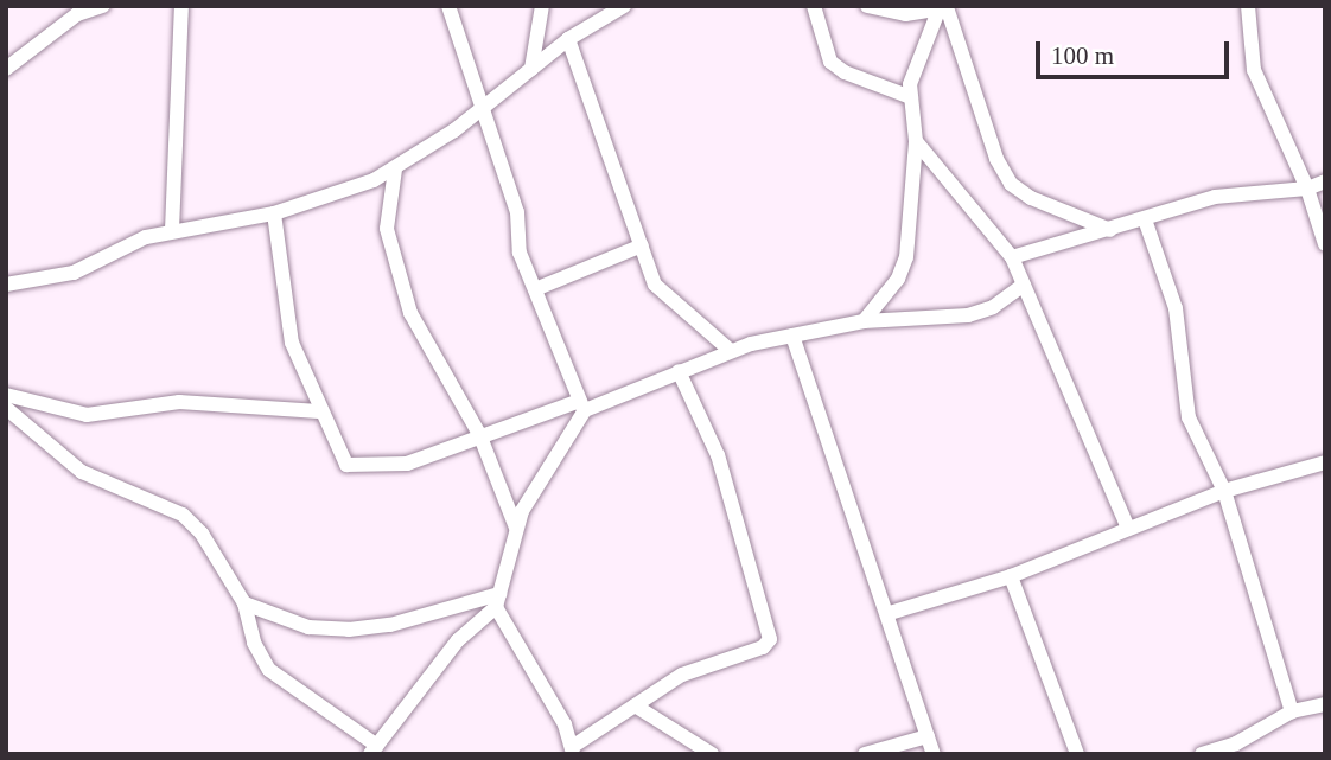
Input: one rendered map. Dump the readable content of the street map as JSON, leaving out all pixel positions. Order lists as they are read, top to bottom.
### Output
{
  "scale_bar": "100 m"
}
